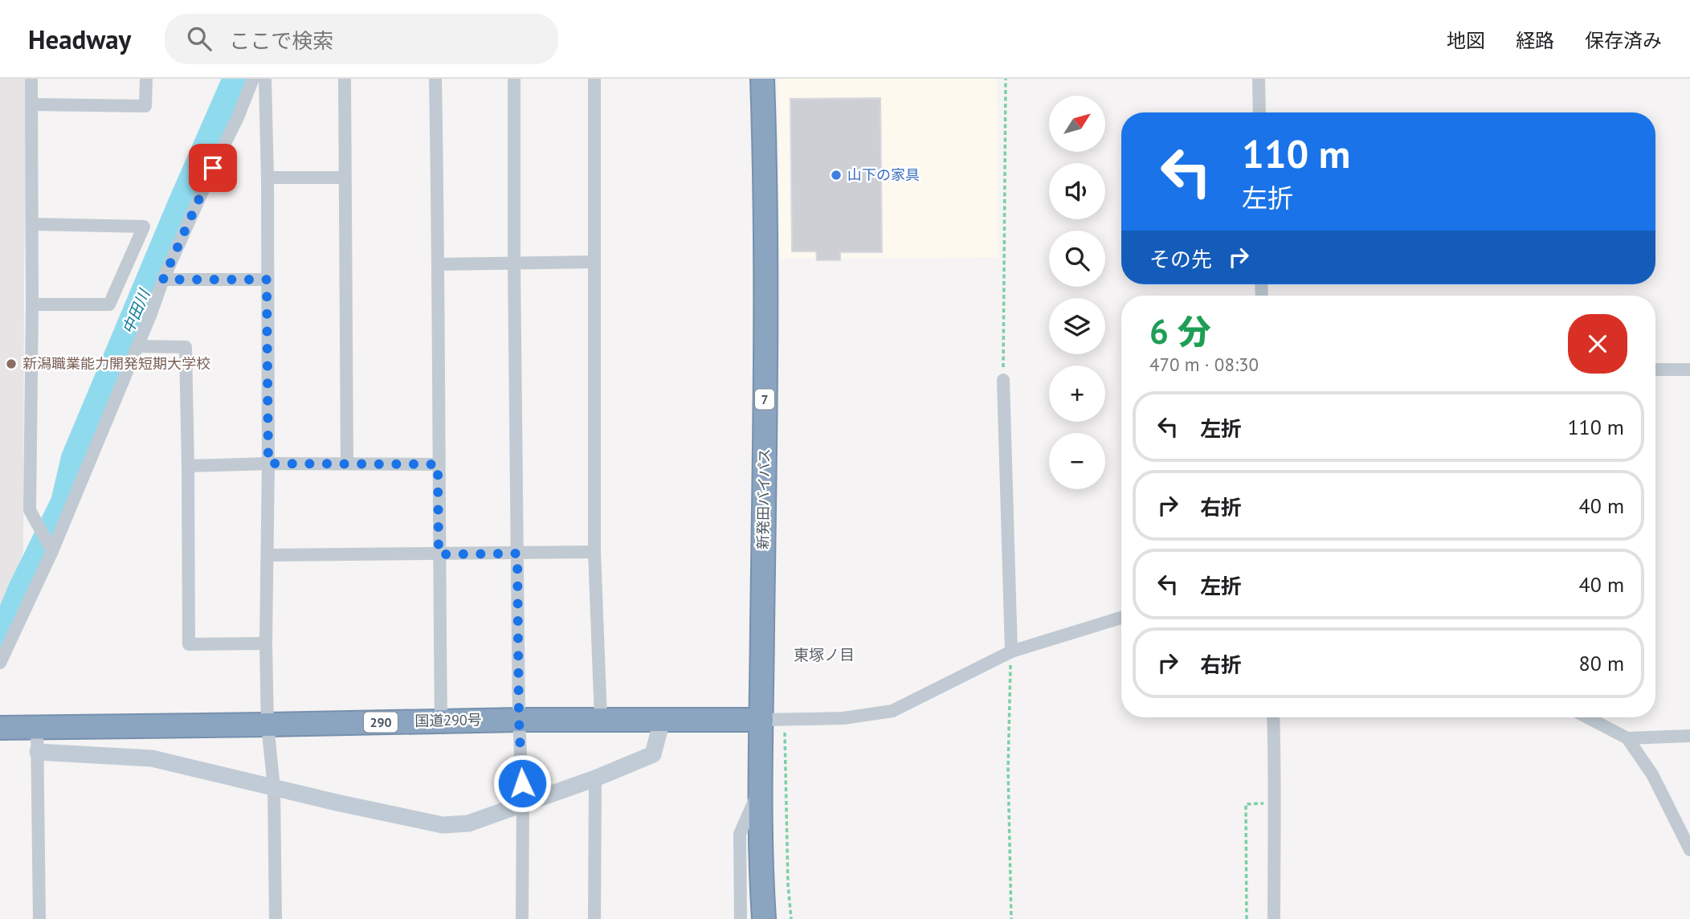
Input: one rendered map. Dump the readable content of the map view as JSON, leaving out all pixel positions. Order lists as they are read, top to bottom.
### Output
{
  "streets": {
    "highway": [
      "7",
      "新発田バイパス",
      "国道290号",
      "290"
    ]
  },
  "crossings": [
    ["新発田バイパス", "国道290号"]
  ],
  "districts": ["東塚ノ目"],
  "water": ["中田川"],
  "places": ["山下の家具", "新潟職業能力開発短期大学校"],
  "north": "top right",
  "page": {
    "header": "Headway",
    "search": "ここで検索",
    "nav": ["地図", "経路", "保存済み"],
    "map_buttons": ["+", "−"],
    "turn": ["110 m", "左折"],
    "then": "その先",
    "heading": ["6 分", "470 m · 08:30"],
    "list": [
      {
        "name": "左折",
        "value": "110 m"
      },
      {
        "name": "右折",
        "value": "40 m"
      },
      {
        "name": "左折",
        "value": "40 m"
      },
      {
        "name": "右折",
        "value": "80 m"
      }
    ]
  }
}
